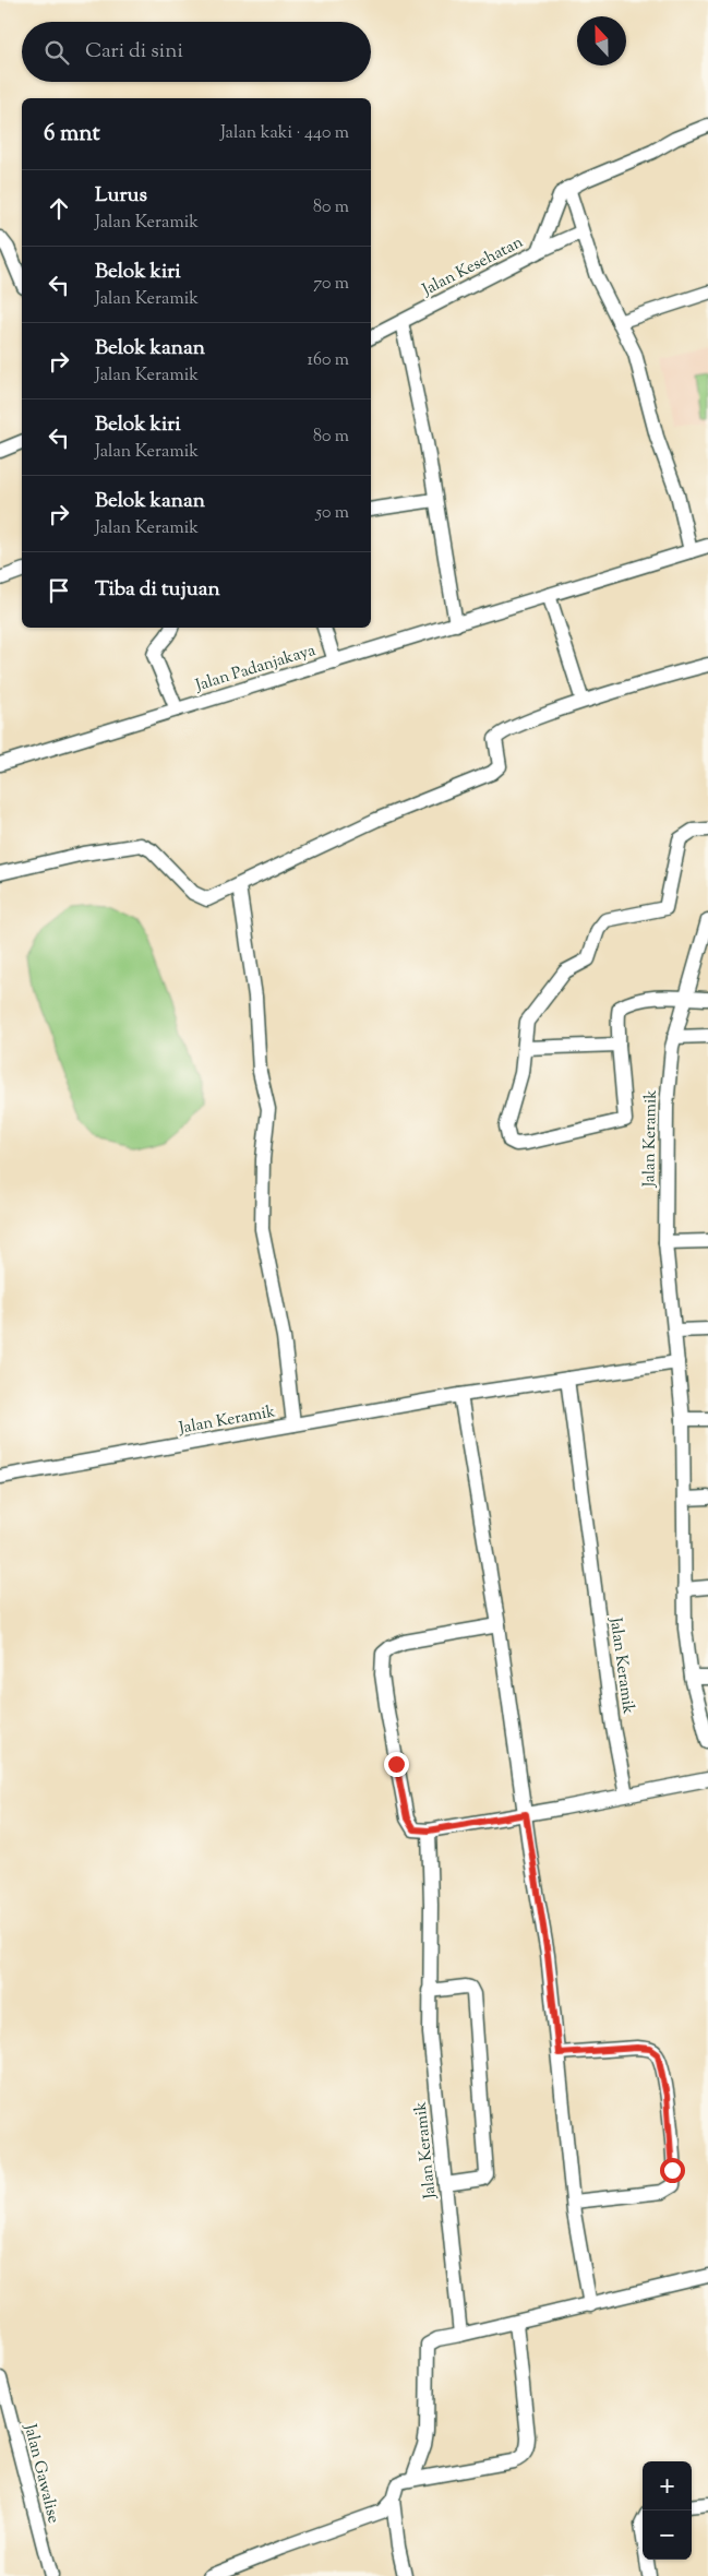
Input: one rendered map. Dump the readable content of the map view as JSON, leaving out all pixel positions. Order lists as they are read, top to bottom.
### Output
{
  "streets": {
    "street": [
      "Jalan Kesehatan",
      "Jalan Padanjakaya",
      "Jalan Keramik",
      "Jalan Gawalise"
    ]
  },
  "north": "top",
  "page": {
    "search": "Cari di sini",
    "heading": ["6 mnt", "Jalan kaki · 440 m"],
    "list": [
      ["Lurus", "Jalan Keramik", "80 m"],
      ["Belok kiri", "Jalan Keramik", "70 m"],
      ["Belok kanan", "Jalan Keramik", "160 m"],
      ["Belok kiri", "Jalan Keramik", "80 m"],
      ["Belok kanan", "Jalan Keramik", "50 m"],
      "Tiba di tujuan"
    ],
    "map_buttons": ["+", "−"]
  }
}
